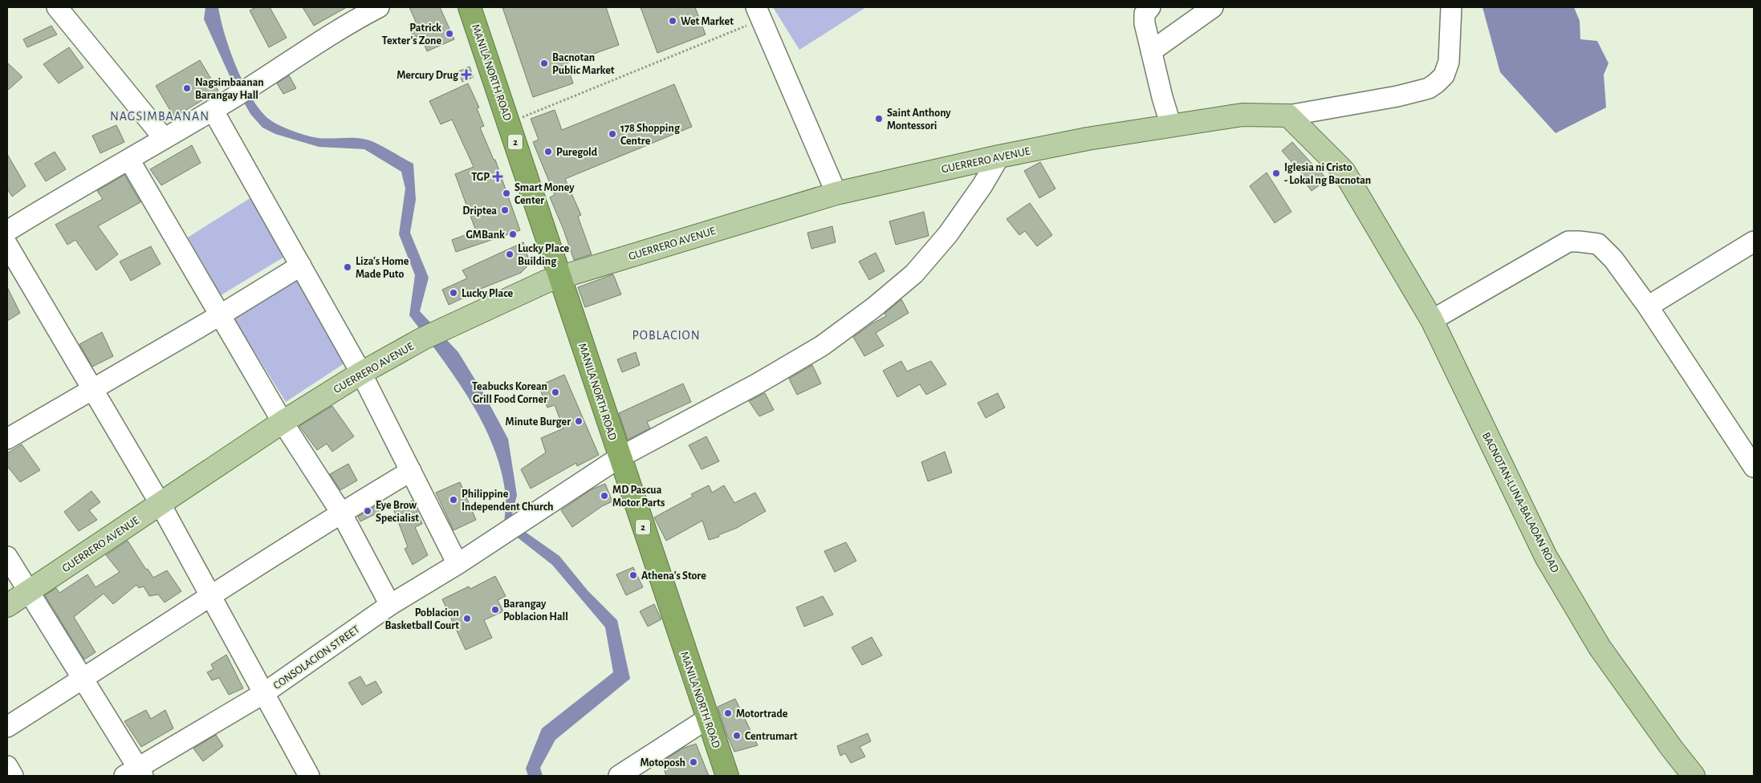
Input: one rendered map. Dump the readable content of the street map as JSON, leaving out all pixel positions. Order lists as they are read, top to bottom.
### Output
{
  "streets": {
    "highway": ["MANILA NORTH ROAD", "2"],
    "main road": ["GUERRERO AVENUE", "BACNOTAN-LUNA-BALAOAN ROAD"],
    "street": ["CONSOLACION STREET"]
  },
  "crossings": [
    ["MANILA NORTH ROAD", "GUERRERO AVENUE"],
    ["MANILA NORTH ROAD", "CONSOLACION STREET"],
    ["GUERRERO AVENUE", "BACNOTAN-LUNA-BALAOAN ROAD"],
    ["GUERRERO AVENUE", "CONSOLACION STREET"]
  ],
  "districts": ["NAGSIMBAANAN", "POBLACION"],
  "places": {
    "other": [
      "Wet Market",
      "Patrick Texter's Zone",
      "Bacnotan Public Market",
      "Nagsimbaanan Barangay Hall",
      "Saint Anthony Montessori",
      "178 Shopping Centre",
      "Puregold",
      "Iglesia ni Cristo - Lokal ng Bacnotan",
      "Smart Money Center",
      "Driptea",
      "GMBank",
      "Lucky Place Building",
      "Liza's Home Made Puto",
      "Lucky Place",
      "Teabucks Korean Grill Food Corner",
      "Minute Burger",
      "MD Pascua Motor Parts",
      "Philippine Independent Church",
      "Eye Brow Specialist",
      "Athena's Store",
      "Barangay Poblacion Hall",
      "Poblacion Basketball Court",
      "Motortrade",
      "Centrumart",
      "Motoposh"
    ],
    "health": ["Mercury Drug", "TGP"]
  }
}
